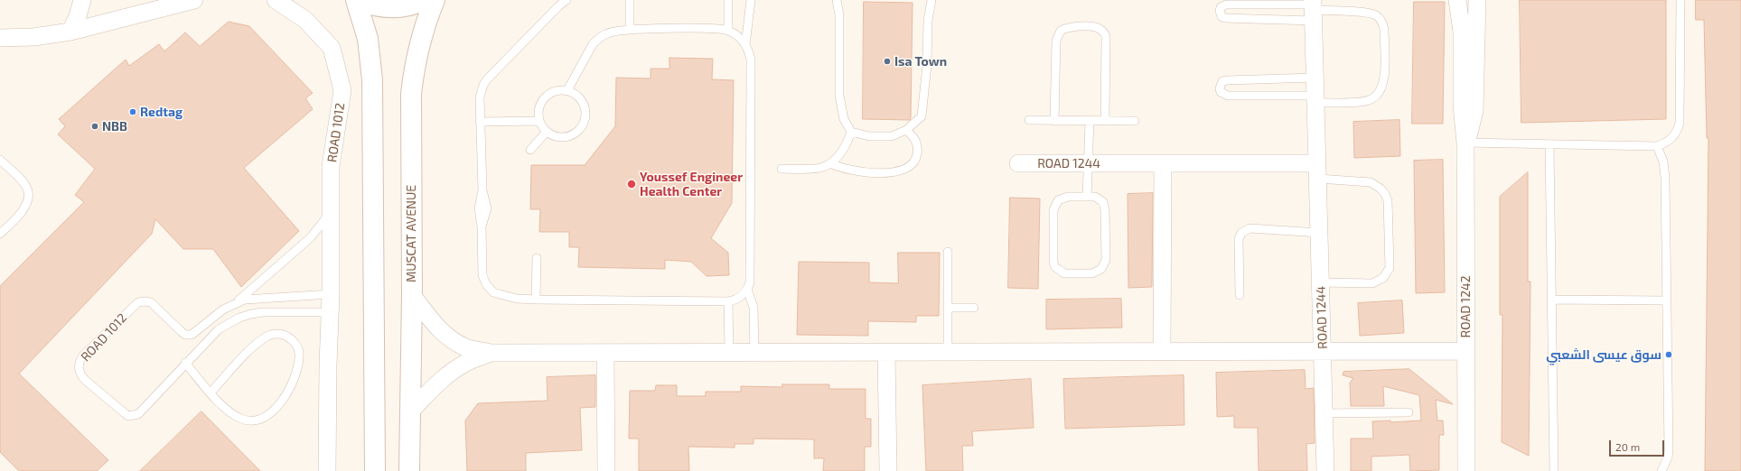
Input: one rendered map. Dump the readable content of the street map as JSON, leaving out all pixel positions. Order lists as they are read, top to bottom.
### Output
{
  "streets": {
    "street": [
      "ROAD 1012",
      "ROAD 1244",
      "MUSCAT AVENUE",
      "ROAD 1242"
    ]
  },
  "places": [
    "Isa Town",
    "Redtag",
    "NBB",
    "Youssef Engineer Health Center",
    "سوق عيسى الشعبي"
  ],
  "scale_bar": "20 m"
}
